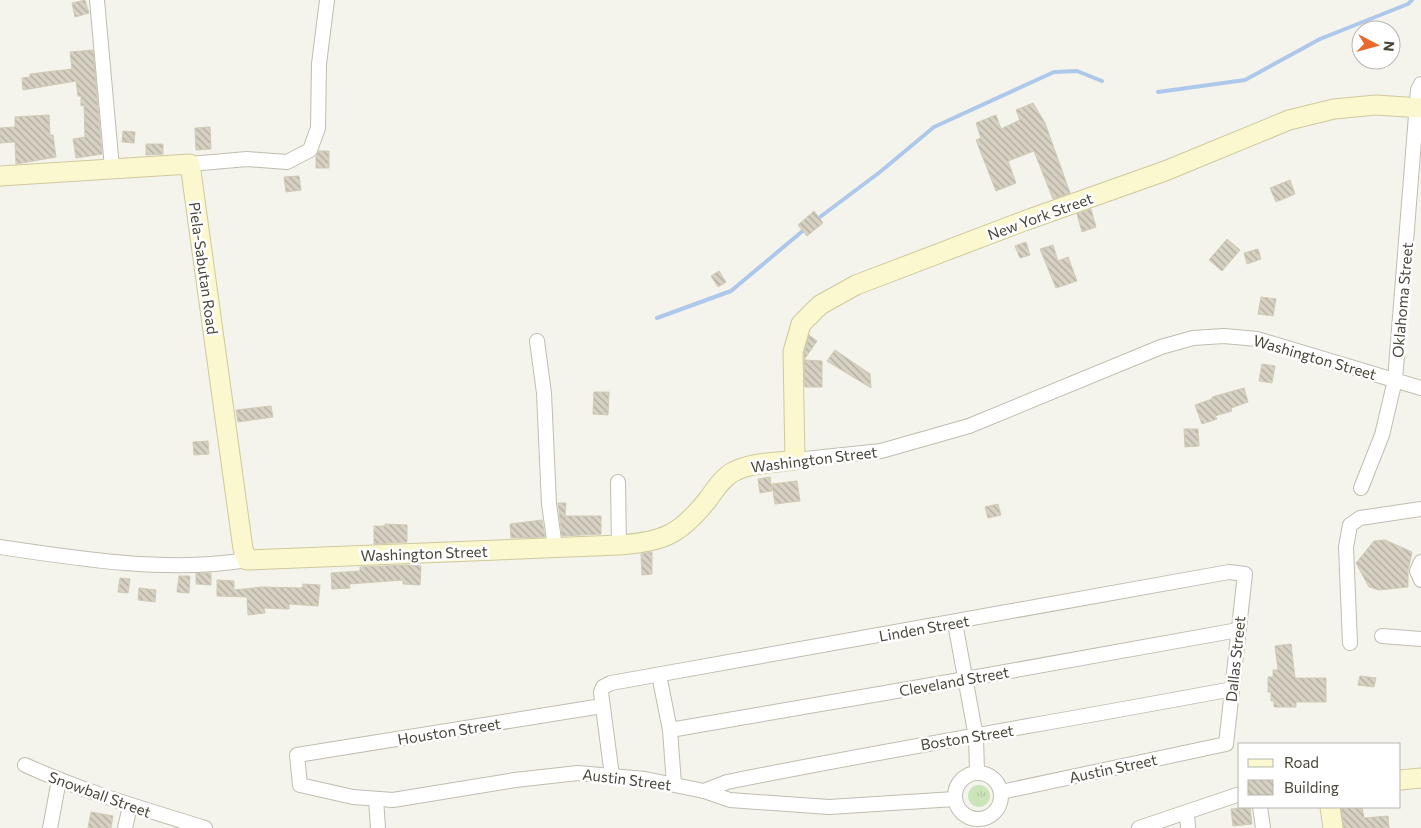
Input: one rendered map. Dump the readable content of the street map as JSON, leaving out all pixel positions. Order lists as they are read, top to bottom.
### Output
{
  "streets": {
    "street": [
      "New York Street",
      "Piela-Sabutan Road",
      "Oklahoma Street",
      "Washington Street",
      "Linden Street",
      "Dallas Street",
      "Cleveland Street",
      "Houston Street",
      "Boston Street",
      "Austin Street",
      "Snowball Street"
    ]
  },
  "crossings": [
    ["New York Street", "Oklahoma Street"],
    ["New York Street", "Washington Street"],
    ["Piela-Sabutan Road", "Washington Street"],
    ["Oklahoma Street", "Washington Street"],
    ["Linden Street", "Dallas Street"],
    ["Linden Street", "Houston Street"],
    ["Dallas Street", "Cleveland Street"],
    ["Dallas Street", "Boston Street"],
    ["Dallas Street", "Austin Street"],
    ["Houston Street", "Austin Street"],
    ["Boston Street", "Austin Street"]
  ],
  "legend": ["Road", "Building"],
  "north": "right"
}
